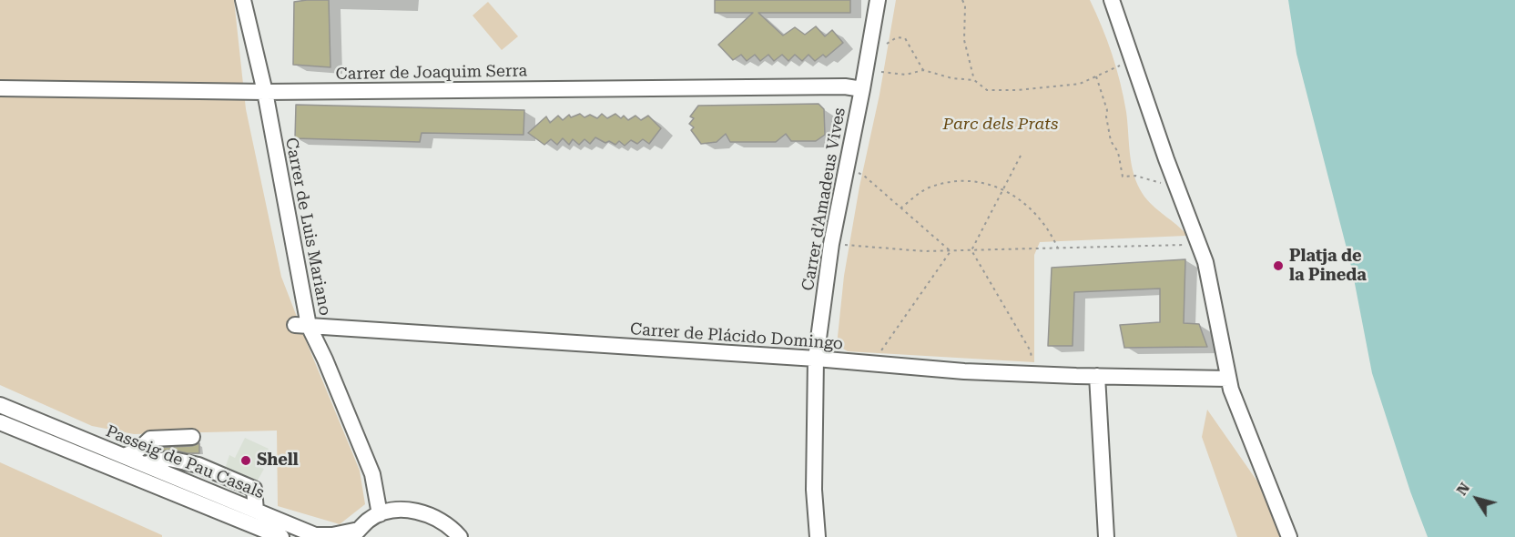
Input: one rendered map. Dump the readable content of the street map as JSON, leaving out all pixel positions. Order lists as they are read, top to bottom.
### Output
{
  "streets": {
    "street": [
      "Carrer de Joaquim Serra",
      "Carrer d'Amadeus Vives",
      "Carrer de Luis Mariano",
      "Carrer de Plácido Domingo",
      "Passeig de Pau Casals"
    ]
  },
  "crossings": [
    ["Carrer de Joaquim Serra", "Carrer d'Amadeus Vives"],
    ["Carrer de Joaquim Serra", "Carrer de Luis Mariano"],
    ["Carrer d'Amadeus Vives", "Carrer de Plácido Domingo"],
    ["Carrer de Luis Mariano", "Carrer de Plácido Domingo"]
  ],
  "parks": ["Parc dels Prats"],
  "places": ["Platja de la Pineda", "Shell"],
  "north": "top left"
}
